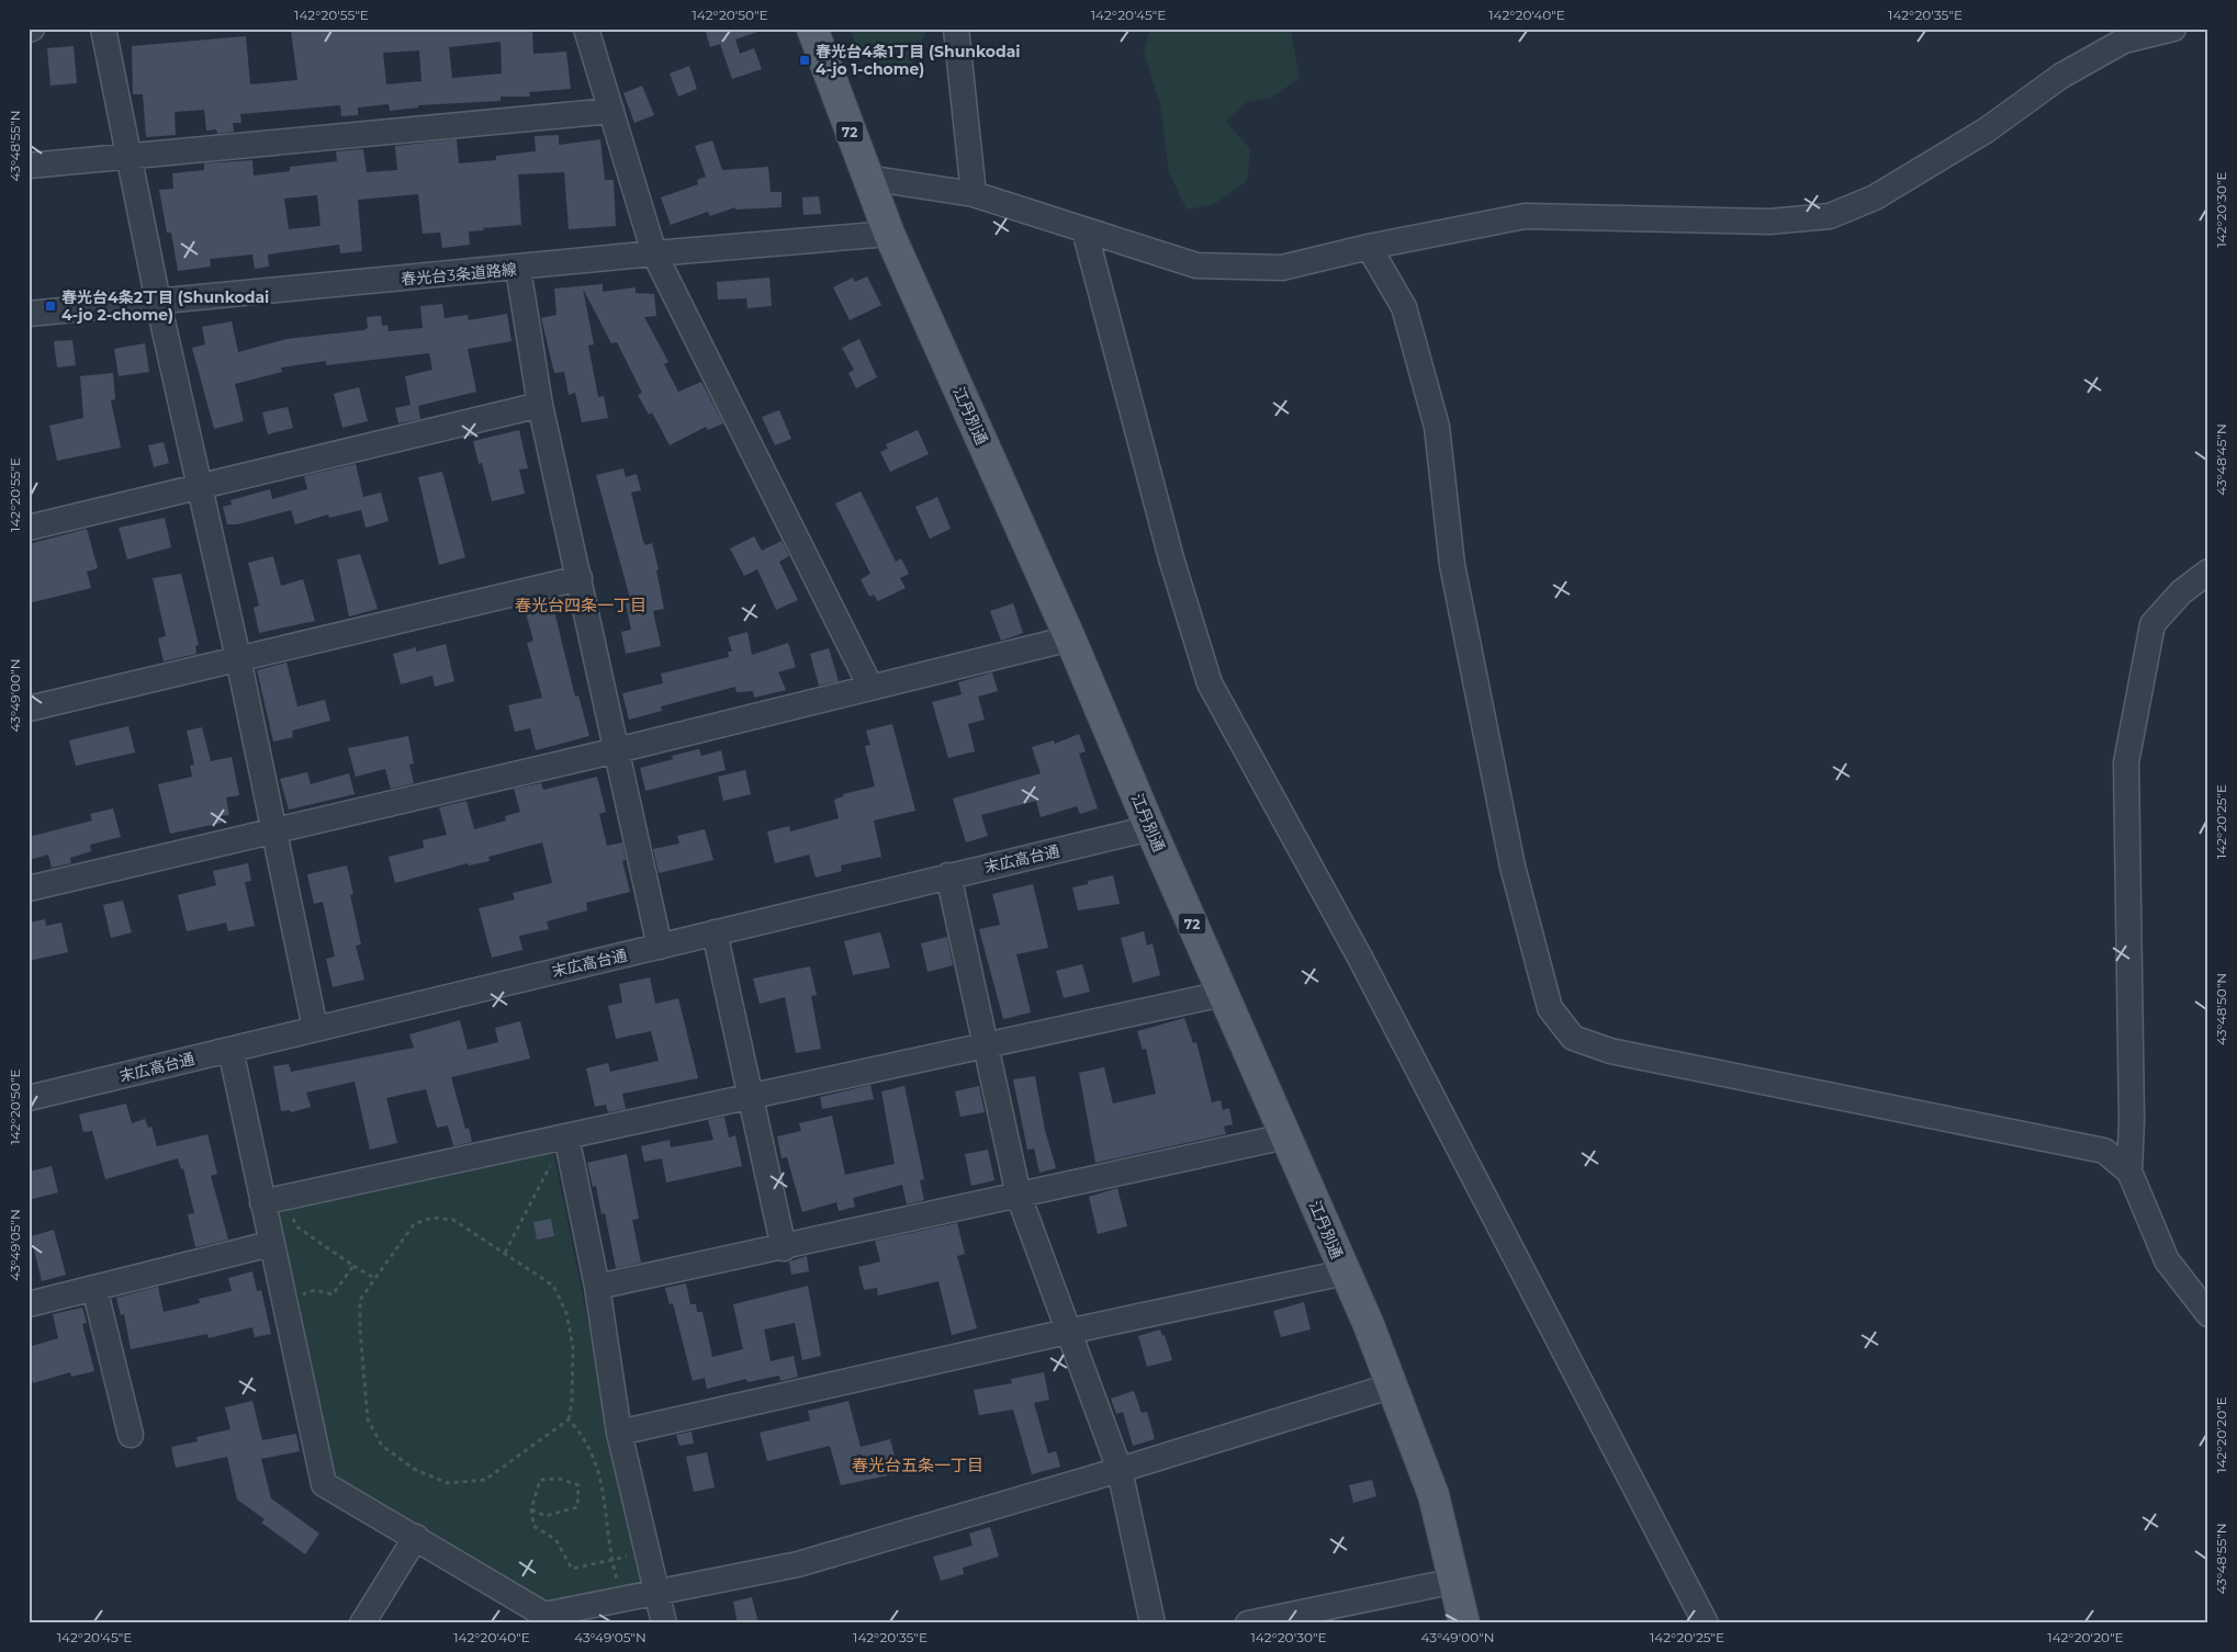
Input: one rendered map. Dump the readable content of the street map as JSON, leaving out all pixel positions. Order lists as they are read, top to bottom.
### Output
{
  "streets": {
    "main road": ["72", "江丹別通"],
    "street": ["春光台3条道路線", "末広高台通"]
  },
  "crossings": [
    ["春光台3条道路線", "江丹別通"],
    ["江丹別通", "末広高台通"]
  ],
  "districts": ["春光台四条一丁目", "春光台五条一丁目"],
  "places": {
    "transit": ["春光台4条1丁目 (Shunkodai 4-jo 1-chome)", "春光台4条2丁目 (Shunkodai 4-jo 2-chome)"]
  },
  "coordinates": [
    "142°20'55\"E",
    "142°20'50\"E",
    "142°20'45\"E",
    "142°20'40\"E",
    "142°20'35\"E",
    "43°48'55\"N",
    "142°20'30\"E",
    "43°48'45\"N",
    "43°49'00\"N",
    "142°20'25\"E",
    "43°48'50\"N",
    "43°49'05\"N",
    "142°20'20\"E"
  ]
}
